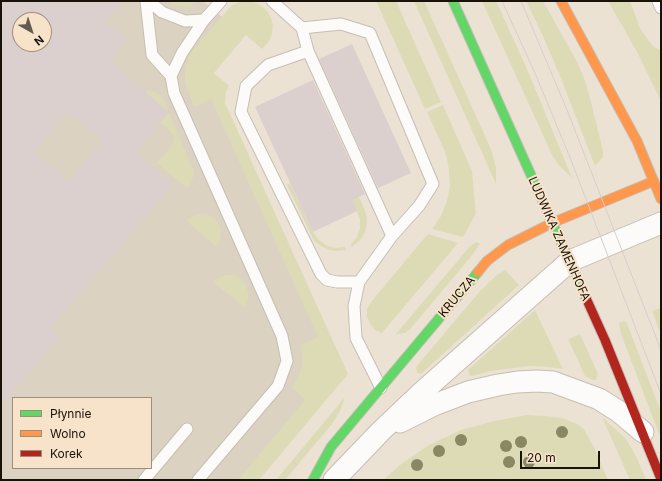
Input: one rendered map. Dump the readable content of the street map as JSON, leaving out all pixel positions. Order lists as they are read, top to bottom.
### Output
{
  "streets": {
    "main road": ["LUDWIKA ZAMENHOFA", "KRUCZA"]
  },
  "crossings": [
    ["LUDWIKA ZAMENHOFA", "KRUCZA"]
  ],
  "legend": ["Płynnie", "Wolno", "Korek"],
  "scale_bar": "20 m",
  "north": "bottom right"
}
